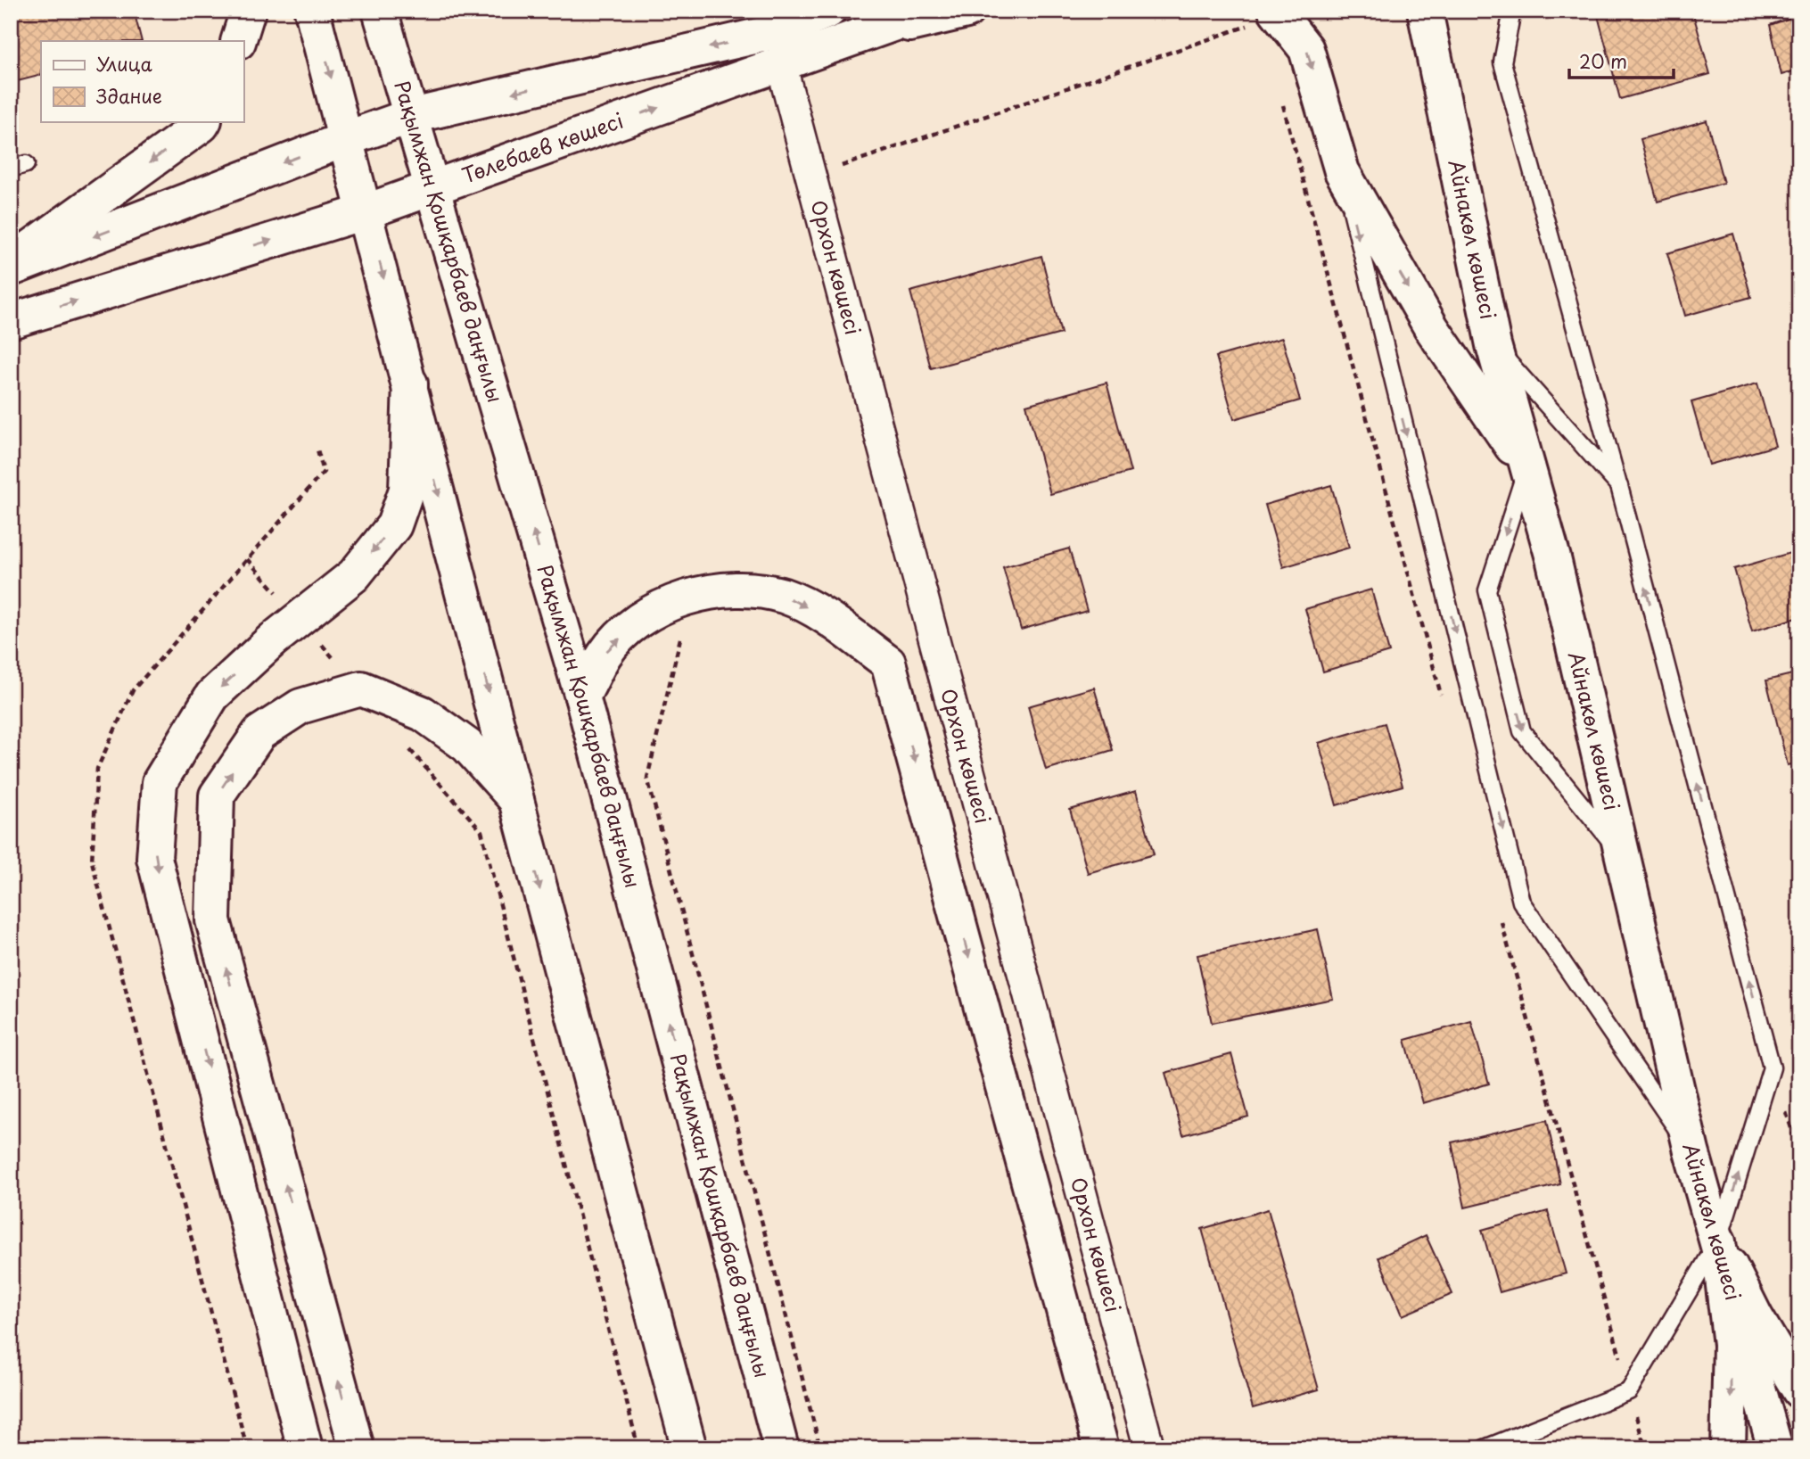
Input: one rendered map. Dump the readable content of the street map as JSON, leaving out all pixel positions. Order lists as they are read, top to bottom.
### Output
{
  "streets": {
    "main road": ["Төлебаев көшесі", "Айнакөл көшесі", "Рақымжан Қошқарбаев даңғылы"],
    "street": ["Орхон көшесі"]
  },
  "crossings": [
    ["Төлебаев көшесі", "Рақымжан Қошқарбаев даңғылы"],
    ["Төлебаев көшесі", "Орхон көшесі"]
  ],
  "legend": ["Улица", "Здание"],
  "scale_bar": "20 m"
}
